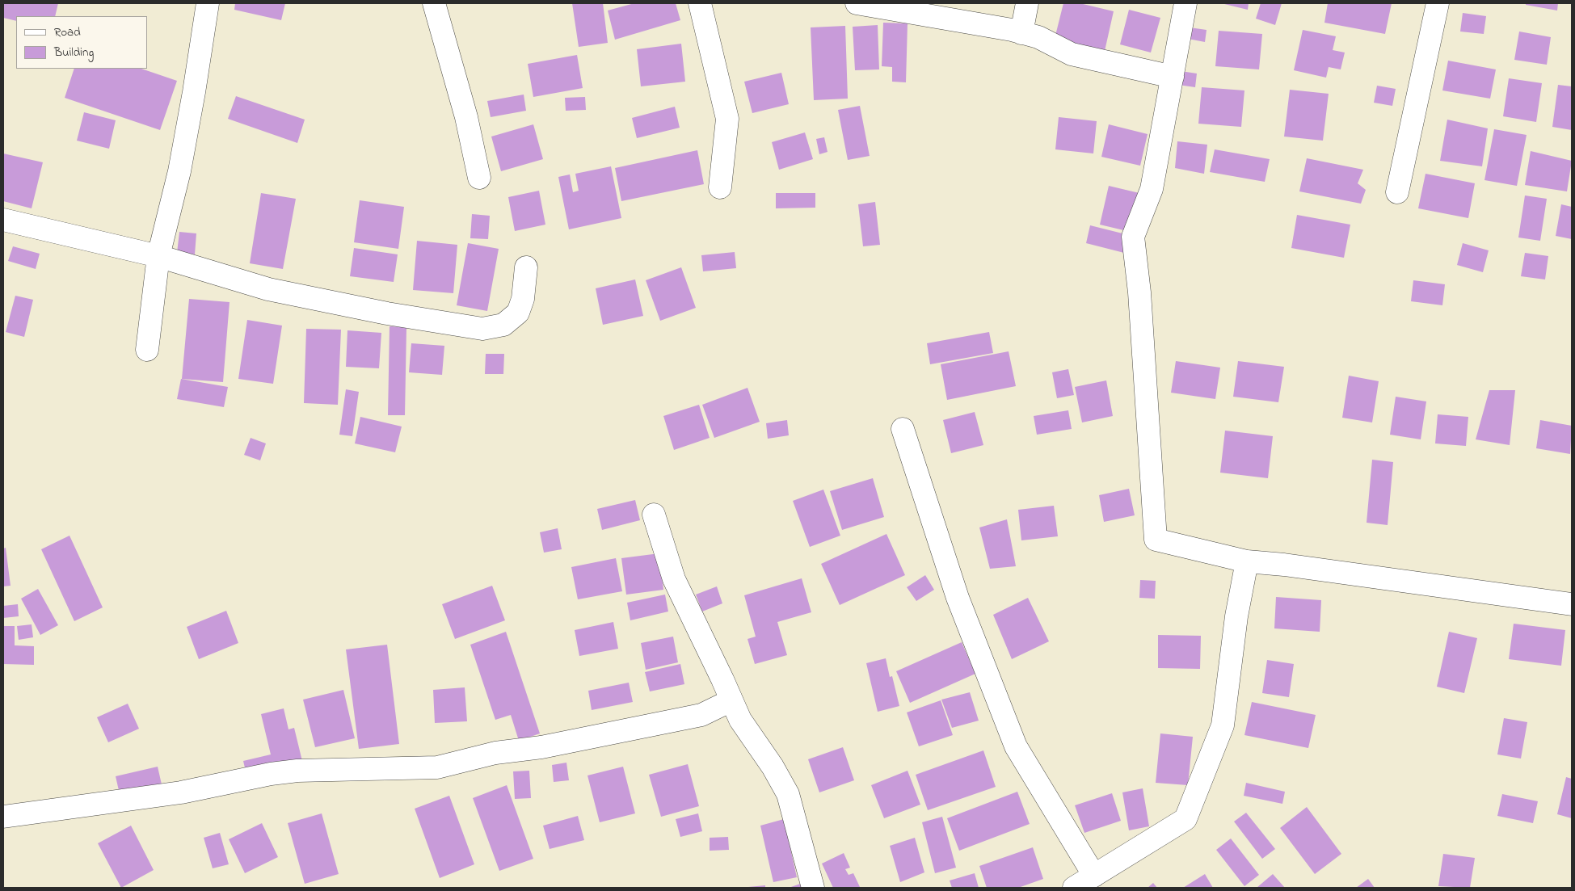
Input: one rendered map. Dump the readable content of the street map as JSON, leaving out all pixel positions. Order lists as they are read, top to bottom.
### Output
{
  "legend": ["Road", "Building"]
}
